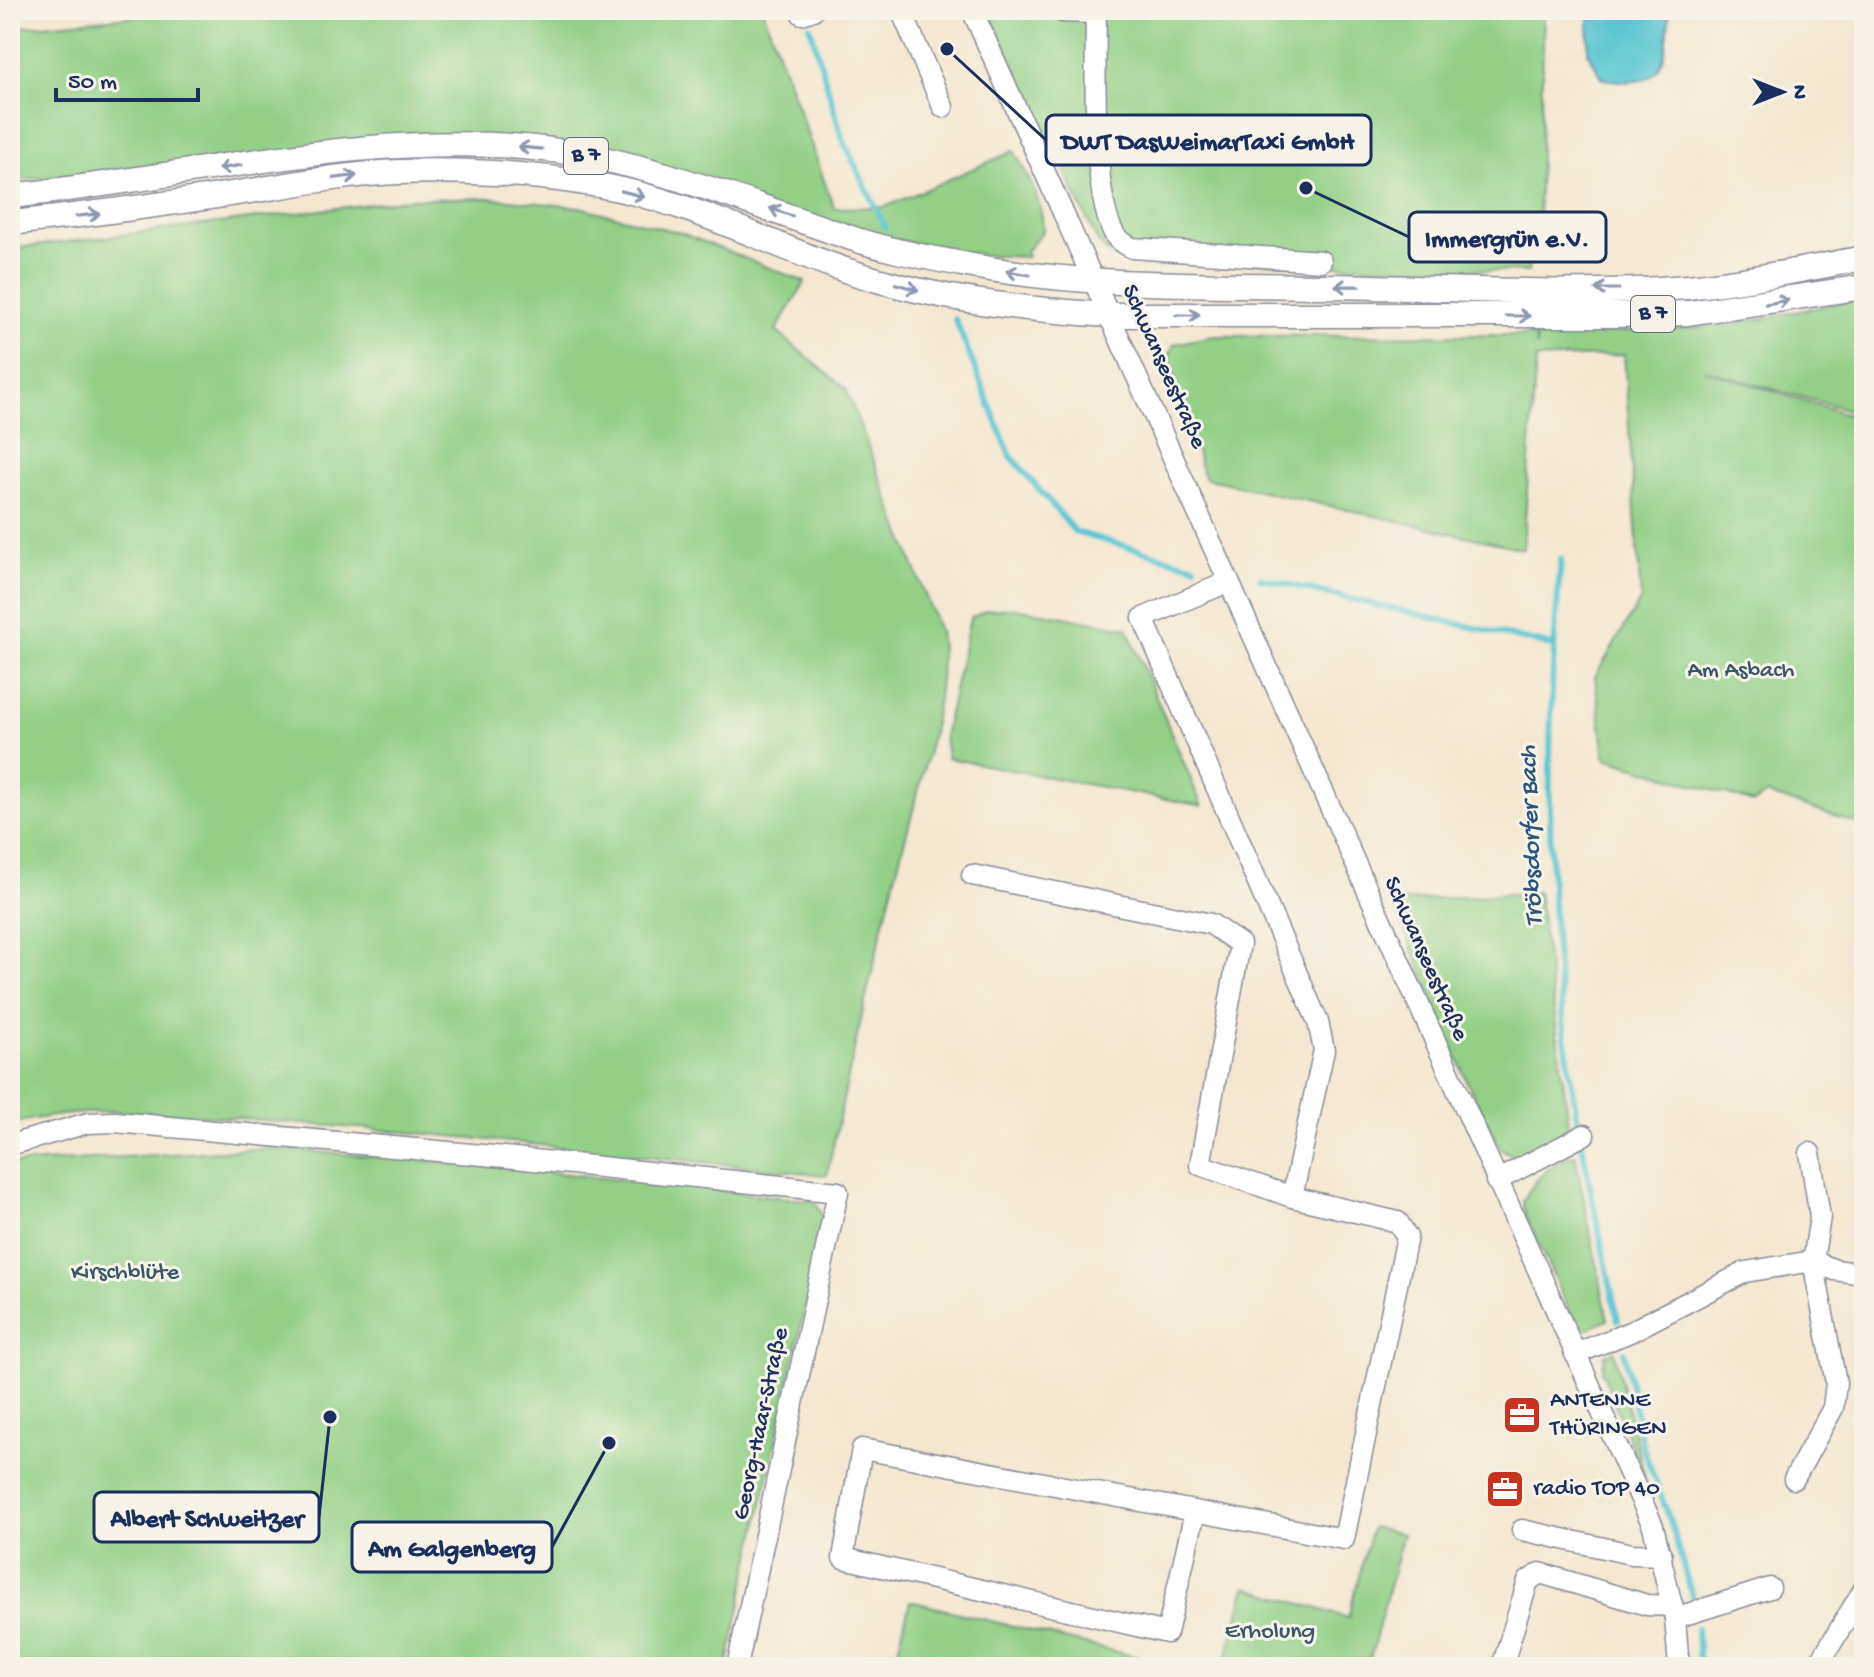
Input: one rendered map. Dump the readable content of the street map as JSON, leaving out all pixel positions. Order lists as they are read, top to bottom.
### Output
{
  "streets": {
    "main road": ["B 7"],
    "street": ["Schwanseestraße", "Georg-Haar-Straße"]
  },
  "crossings": [
    ["B 7", "Schwanseestraße"]
  ],
  "water": ["Tröbsdorfer Bach"],
  "parks": ["Am Asbach", "Kirschblüte", "Erholung"],
  "places": {
    "other": [
      "DWT DasWeimarTaxi GmbH",
      "Immergrün e.V.",
      "Albert Schweitzer",
      "Am Galgenberg"
    ],
    "office": ["ANTENNE THÜRINGEN", "radio TOP 40"]
  },
  "scale_bar": "50 m",
  "north": "right"
}
